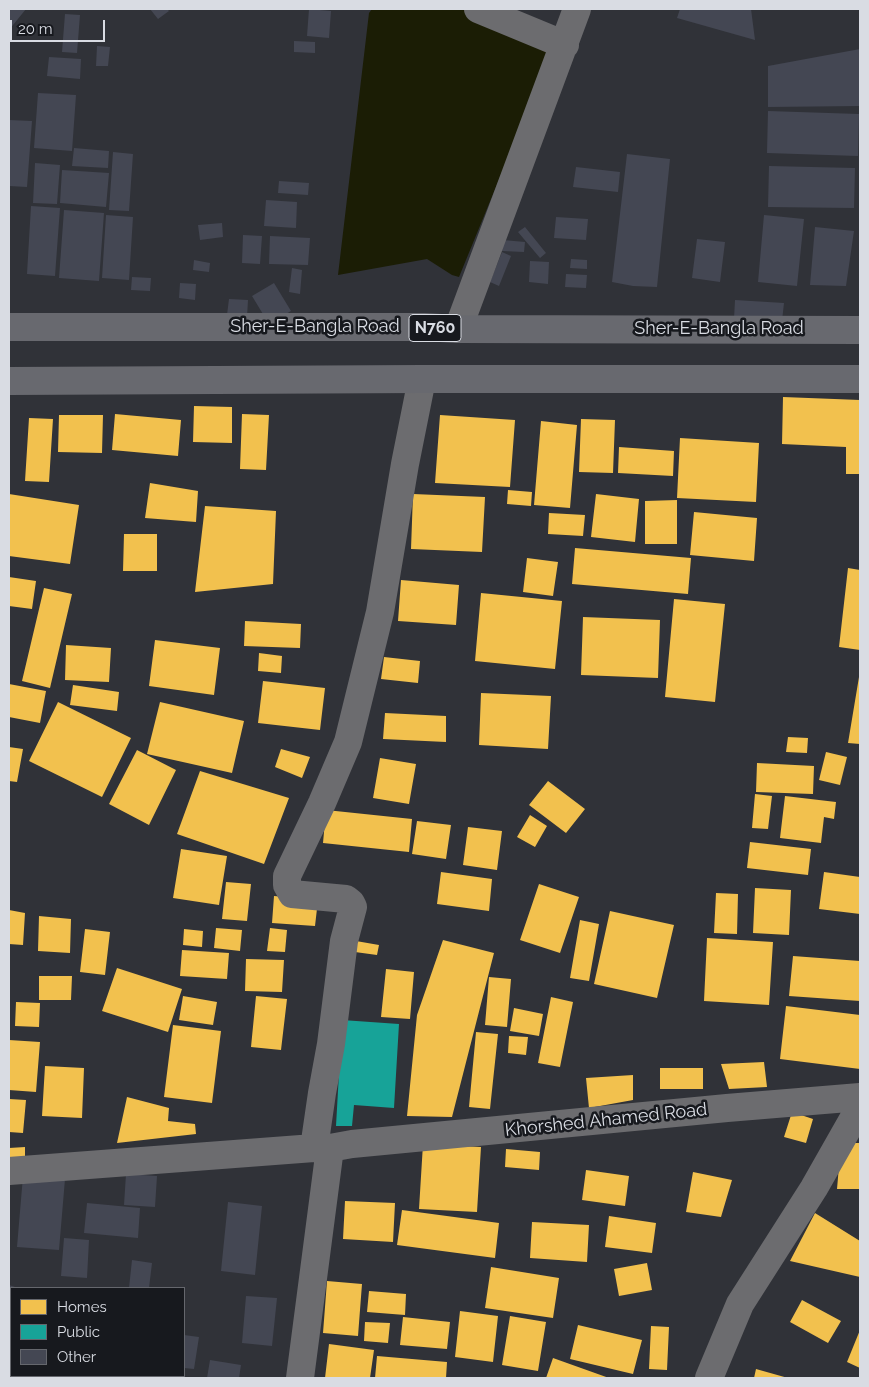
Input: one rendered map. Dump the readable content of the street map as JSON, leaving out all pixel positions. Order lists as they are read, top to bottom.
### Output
{
  "streets": {
    "highway": ["Sher-E-Bangla Road", "N760"],
    "street": ["Khorshed Ahamed Road"]
  },
  "legend": ["Homes", "Public", "Other"],
  "scale_bar": "20 m"
}
